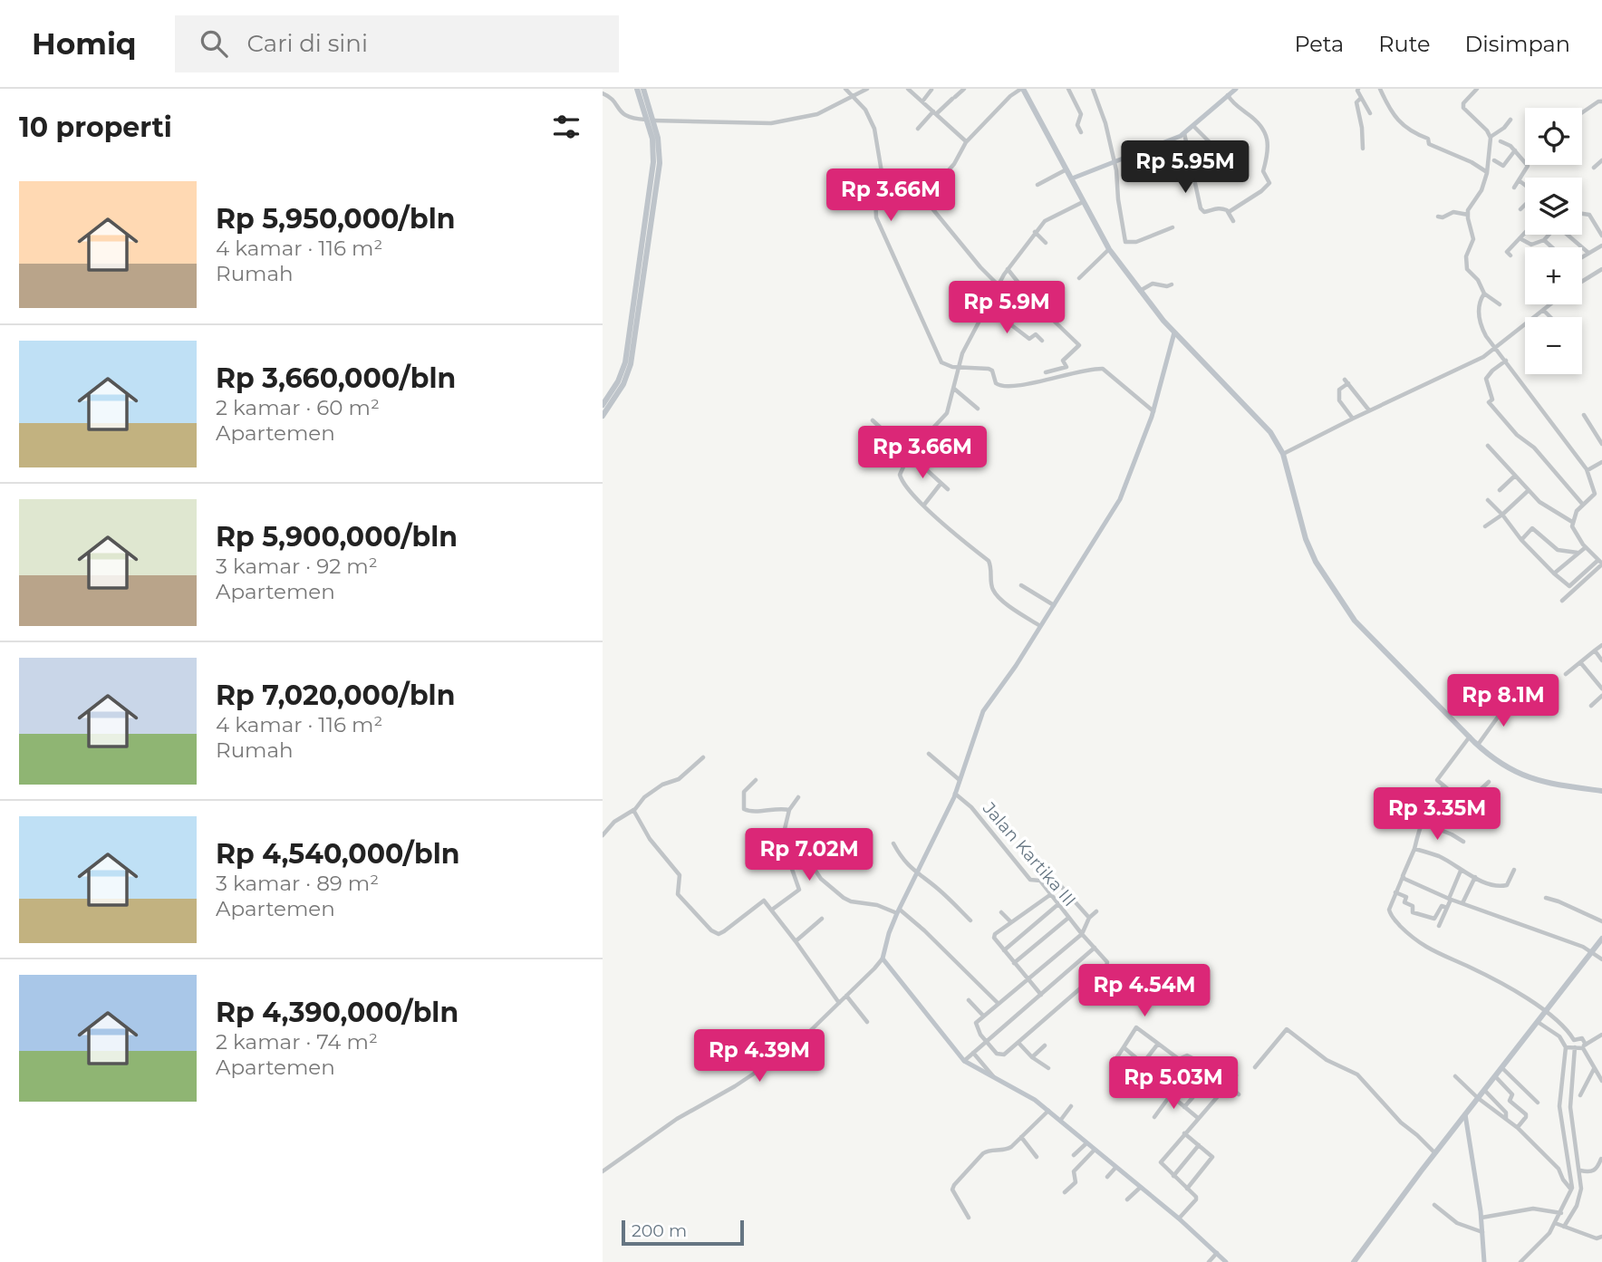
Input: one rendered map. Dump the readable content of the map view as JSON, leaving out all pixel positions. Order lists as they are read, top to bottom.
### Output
{
  "streets": {
    "street": ["Jalan Kartika III"]
  },
  "scale_bar": "200 m",
  "page": {
    "header": "Homiq",
    "search": "Cari di sini",
    "nav": ["Peta", "Rute", "Disimpan"],
    "heading": "10 properti",
    "map_buttons": ["+", "−"],
    "price": [
      "Rp 5.95M",
      "Rp 3.66M",
      "Rp 5.9M",
      "Rp 3.66M",
      "Rp 8.1M",
      "Rp 3.35M",
      "Rp 7.02M",
      "Rp 4.54M",
      "Rp 4.39M",
      "Rp 5.03M"
    ],
    "list": [
      {
        "name": "Rp 5,950,000/bln",
        "note": "4 kamar · 116 m² · Rumah"
      },
      {
        "name": "Rp 3,660,000/bln",
        "note": "2 kamar · 60 m² · Apartemen"
      },
      {
        "name": "Rp 5,900,000/bln",
        "note": "3 kamar · 92 m² · Apartemen"
      },
      {
        "name": "Rp 7,020,000/bln",
        "note": "4 kamar · 116 m² · Rumah"
      },
      {
        "name": "Rp 4,540,000/bln",
        "note": "3 kamar · 89 m² · Apartemen"
      },
      {
        "name": "Rp 4,390,000/bln",
        "note": "2 kamar · 74 m² · Apartemen"
      }
    ],
    "scale": "200 m"
  }
}
